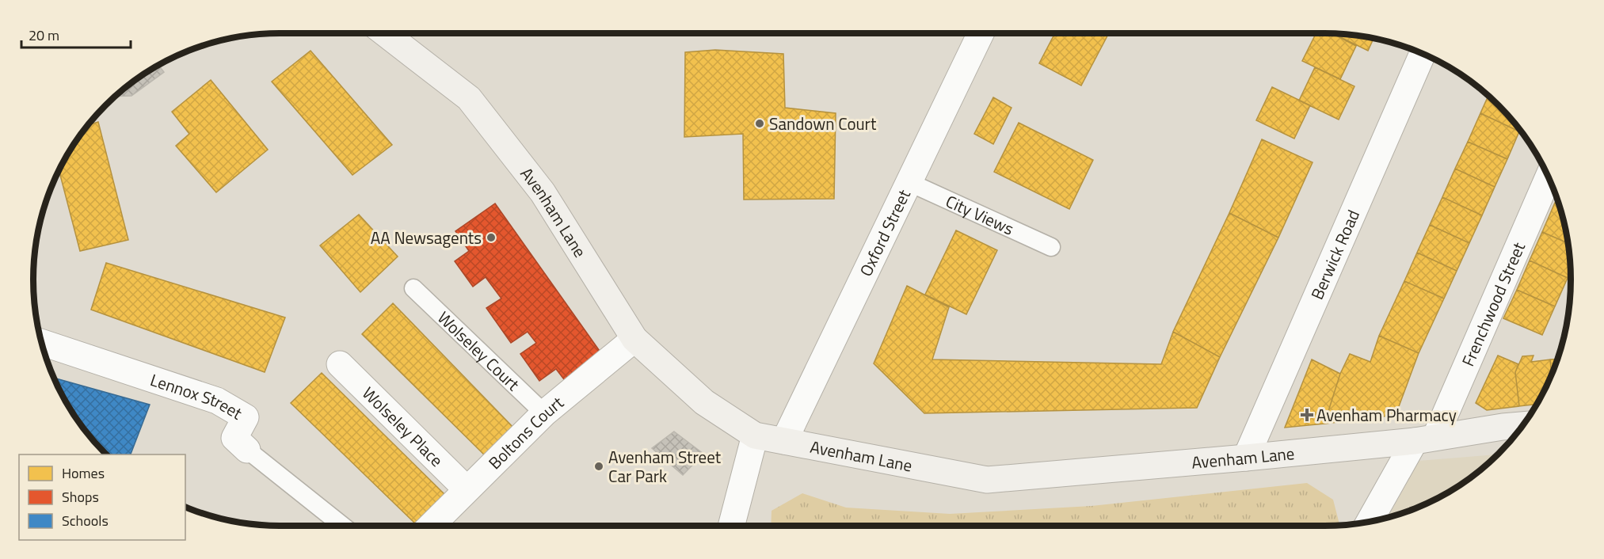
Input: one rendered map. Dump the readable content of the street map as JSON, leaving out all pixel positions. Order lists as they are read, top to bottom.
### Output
{
  "streets": {
    "street": [
      "Avenham Lane",
      "Oxford Street",
      "Berwick Road",
      "Frenchwood Street",
      "Lennox Street",
      "Wolseley Place",
      "Boltons Court"
    ],
    "lane": ["City Views", "Wolseley Court"]
  },
  "crossings": [
    ["Avenham Lane", "Oxford Street"],
    ["Avenham Lane", "Berwick Road"],
    ["Avenham Lane", "Frenchwood Street"],
    ["Avenham Lane", "Boltons Court"],
    ["City Views", "Oxford Street"],
    ["Wolseley Court", "Boltons Court"],
    ["Wolseley Place", "Boltons Court"]
  ],
  "places": {
    "other": ["Sandown Court", "AA Newsagents", "Avenham Street Car Park"],
    "health": ["Avenham Pharmacy"]
  },
  "legend": ["Homes", "Shops", "Schools"],
  "scale_bar": "20 m"
}
